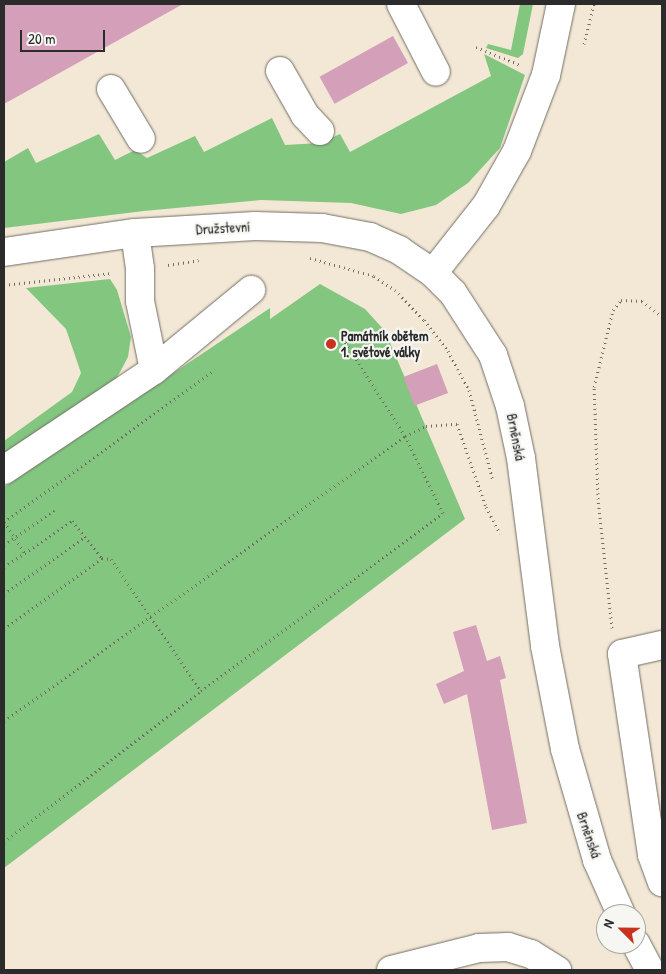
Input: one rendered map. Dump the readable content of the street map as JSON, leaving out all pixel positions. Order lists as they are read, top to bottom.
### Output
{
  "streets": {
    "main road": ["Družstevní", "Brněnská"]
  },
  "crossings": [
    ["Družstevní", "Brněnská"]
  ],
  "places": ["Památník obětem 1. světové války"],
  "scale_bar": "20 m",
  "north": "top left"
}
